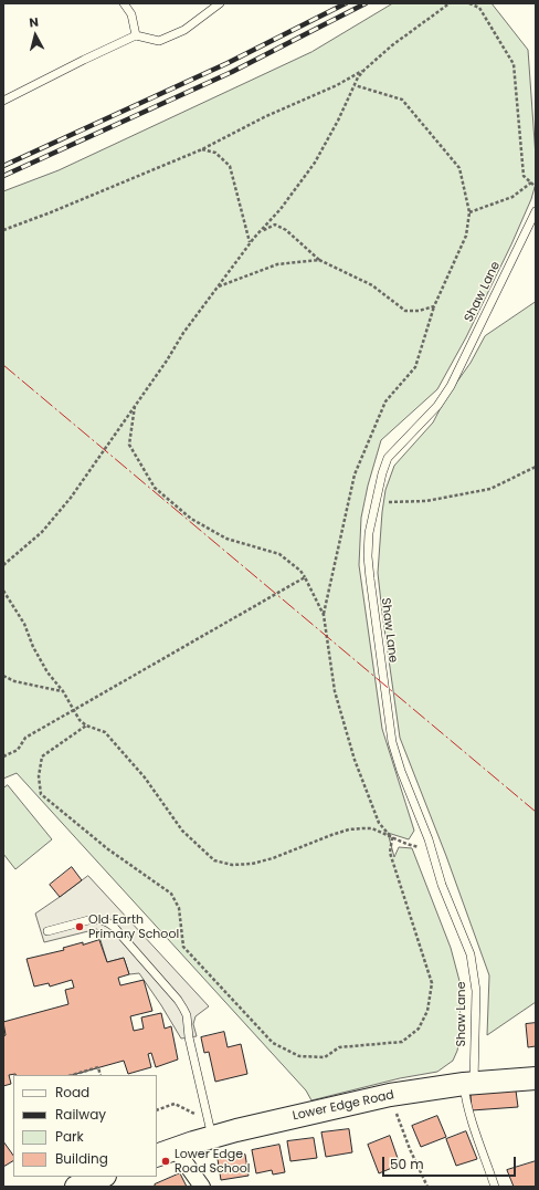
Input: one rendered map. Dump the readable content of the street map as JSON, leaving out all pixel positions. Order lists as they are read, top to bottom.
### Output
{
  "streets": {
    "street": ["Lower Edge Road"],
    "lane": ["Shaw Lane"]
  },
  "crossings": [
    ["Shaw Lane", "Lower Edge Road"]
  ],
  "places": ["Old Earth Primary School", "Lower Edge Road School"],
  "legend": [
    "Road",
    "Railway",
    "Park",
    "Building"
  ],
  "scale_bar": "50 m",
  "north": "top"
}
